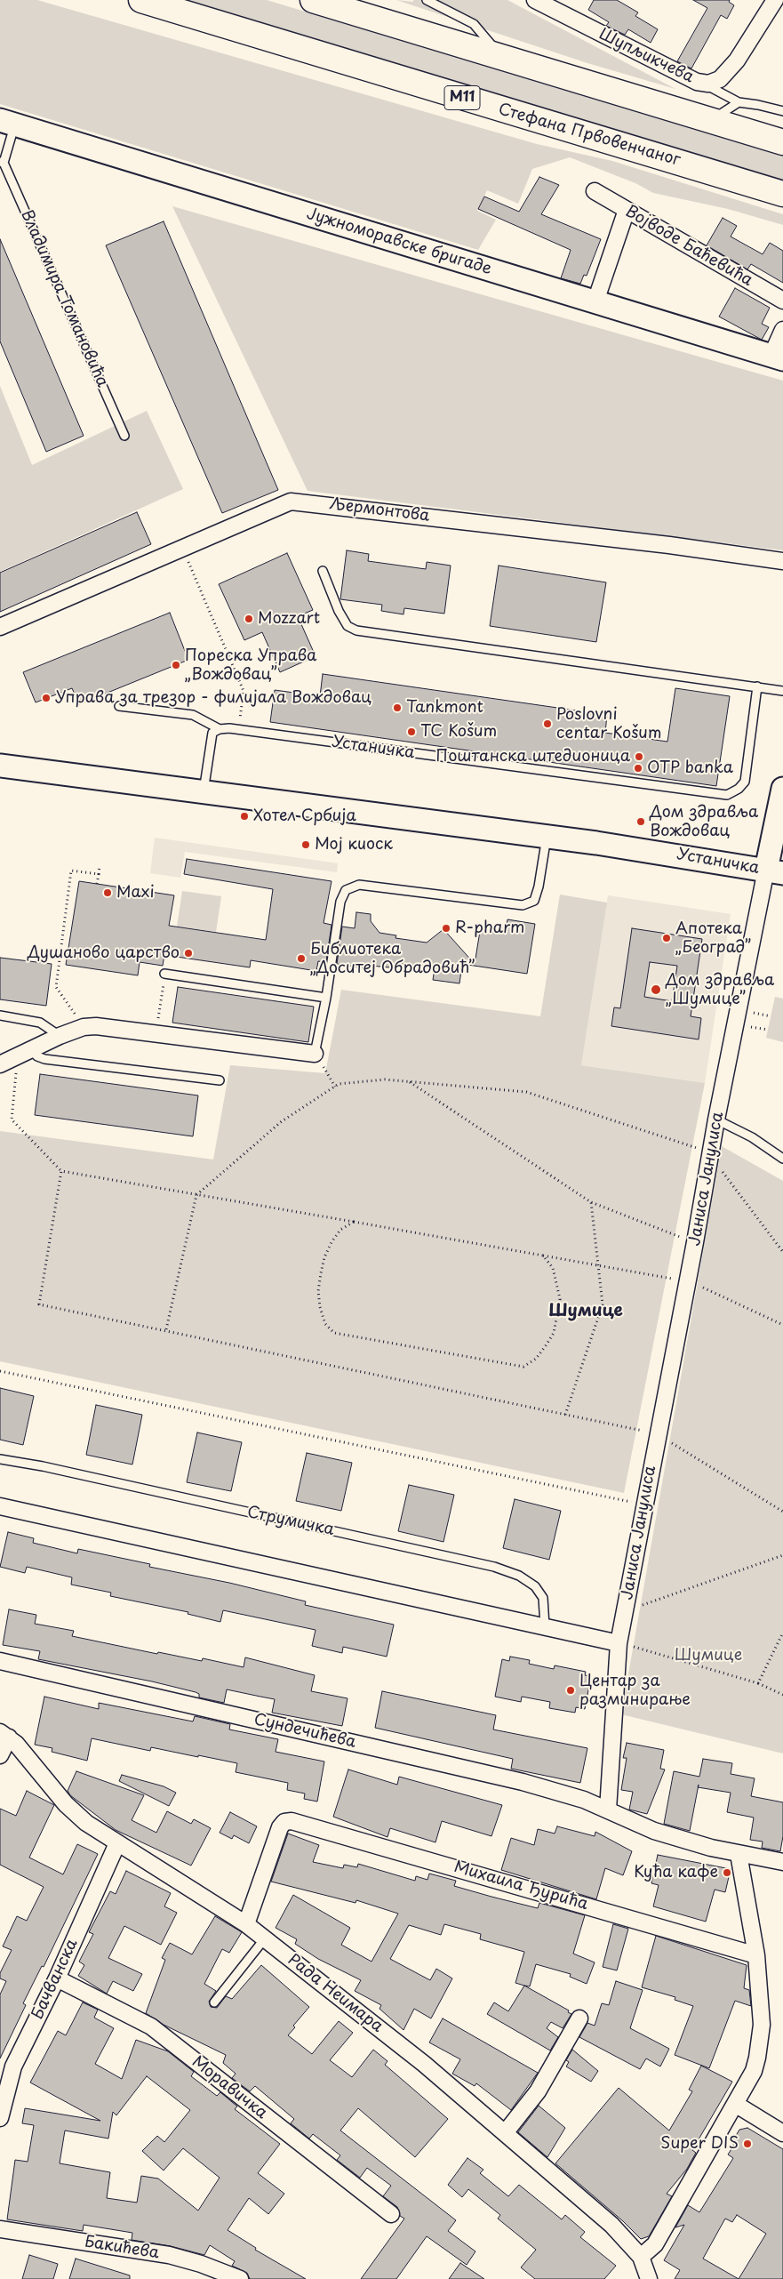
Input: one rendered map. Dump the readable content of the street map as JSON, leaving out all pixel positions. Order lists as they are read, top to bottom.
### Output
{
  "streets": {
    "highway": ["M11", "Стефана Првовенчаног"],
    "street": [
      "Шупљикчева",
      "Јужноморавске бригаде",
      "Војводе Баћевића",
      "Љермонтова",
      "Устаничка",
      "Јаниса Јанулиса",
      "Сундечићева",
      "Михаила Ђурића",
      "Бачванска",
      "Рада Неимара",
      "Моравичка",
      "Бакићева"
    ],
    "lane": ["Владимира Томановића", "Струмичка"]
  },
  "crossings": [
    ["Јужноморавске бригаде", "Владимира Томановића"],
    ["Устаничка", "Јаниса Јанулиса"],
    ["Јаниса Јанулиса", "Сундечићева"],
    ["Михаила Ђурића", "Рада Неимара"],
    ["Бачванска", "Рада Неимара"],
    ["Бачванска", "Моравичка"]
  ],
  "districts": ["Шумице"],
  "parks": ["Шумице"],
  "places": [
    "Mozzart",
    "Пореска Управа „Вождовац”",
    "Управа за трезор - филијала Вождовац",
    "Tankmont",
    "Poslovni centar Košum",
    "TC Košum",
    "Поштанска штедионица",
    "OTP banka",
    "Хотел Србија",
    "Дом здравља Вождовац",
    "Мој киоск",
    "Maxi",
    "R-pharm",
    "Апотека „Београд”",
    "Душаново царство",
    "Библиотека „Доситеј Обрадовић”",
    "Дом здравља „Шумице”",
    "Центар за разминирање",
    "Кућа кафе",
    "Super DIS"
  ]
}
